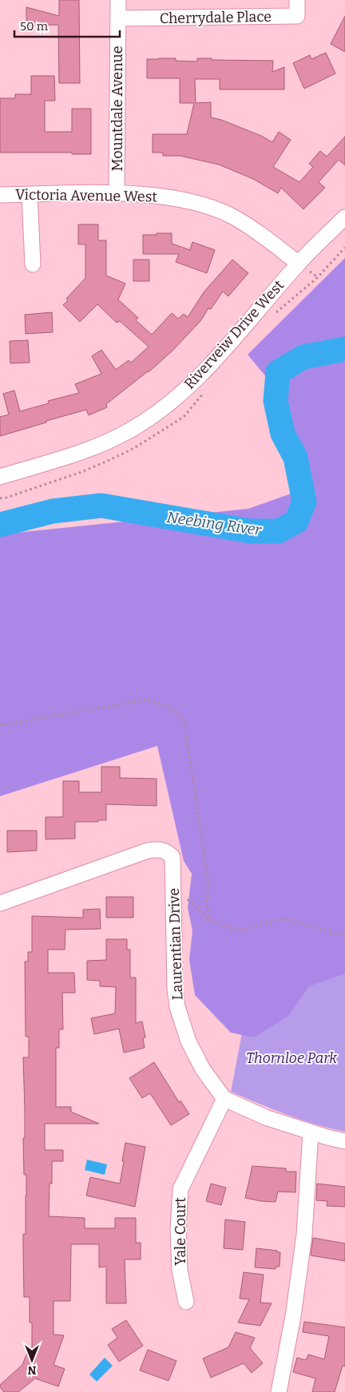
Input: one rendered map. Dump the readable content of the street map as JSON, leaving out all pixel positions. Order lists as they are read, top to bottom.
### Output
{
  "streets": {
    "street": [
      "Cherrydale Place",
      "Mountdale Avenue",
      "Victoria Avenue West",
      "Riverveiw Drive West",
      "Laurentian Drive",
      "Yale Court"
    ]
  },
  "crossings": [
    ["Cherrydale Place", "Mountdale Avenue"],
    ["Mountdale Avenue", "Victoria Avenue West"],
    ["Victoria Avenue West", "Riverveiw Drive West"],
    ["Laurentian Drive", "Yale Court"]
  ],
  "water": ["Neebing River"],
  "parks": ["Thornloe Park"],
  "scale_bar": "50 m",
  "north": "bottom"
}
